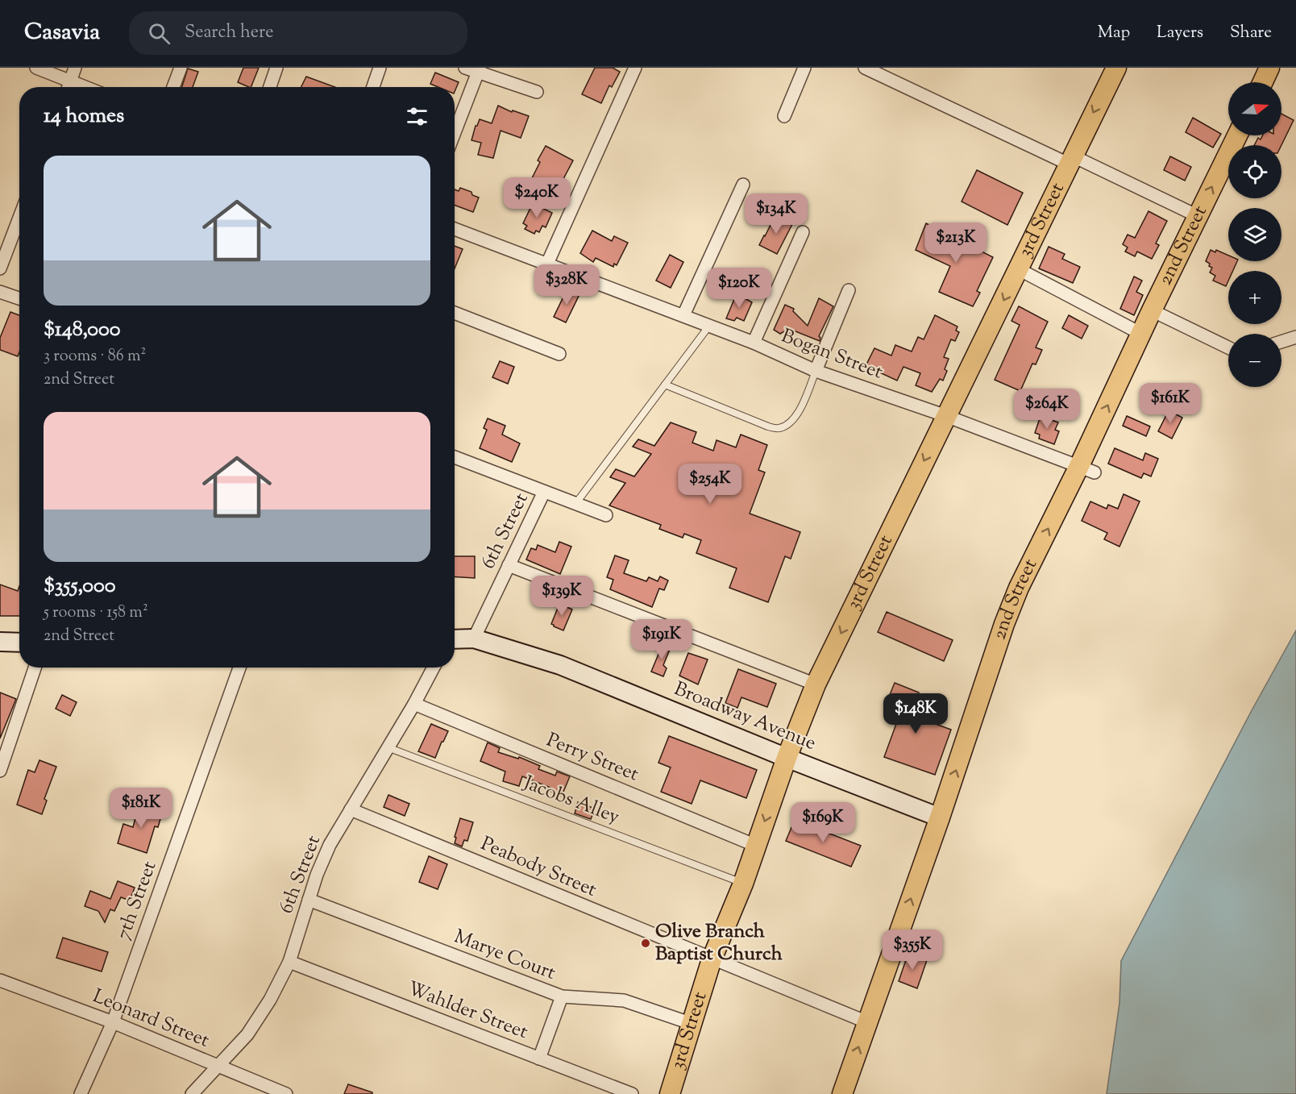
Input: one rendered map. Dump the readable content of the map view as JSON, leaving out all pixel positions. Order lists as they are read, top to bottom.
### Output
{
  "streets": {
    "main road": ["3rd Street", "2nd Street", "Broadway Avenue"],
    "street": [
      "Bogan Street",
      "6th Street",
      "Perry Street",
      "Peabody Street",
      "7th Street",
      "Marye Court",
      "Wahlder Street",
      "Leonard Street"
    ],
    "lane": ["Jacobs Alley"]
  },
  "crossings": [
    ["3rd Street", "Bogan Street"],
    ["3rd Street", "Broadway Avenue"],
    ["3rd Street", "Perry Street"],
    ["3rd Street", "Jacobs Alley"],
    ["3rd Street", "Peabody Street"],
    ["3rd Street", "Marye Court"],
    ["2nd Street", "Bogan Street"],
    ["2nd Street", "Broadway Avenue"],
    ["2nd Street", "Peabody Street"],
    ["6th Street", "Broadway Avenue"],
    ["6th Street", "Perry Street"],
    ["6th Street", "Jacobs Alley"],
    ["6th Street", "Peabody Street"],
    ["6th Street", "Marye Court"],
    ["6th Street", "Wahlder Street"],
    ["6th Street", "Leonard Street"],
    ["7th Street", "Leonard Street"]
  ],
  "one_way": ["3rd Street", "2nd Street"],
  "places": ["Olive Branch Baptist Church"],
  "north": "right",
  "page": {
    "header": "Casavia",
    "search": "Search here",
    "nav": ["Map", "Layers", "Share"],
    "map_buttons": ["+", "−"],
    "heading": "14 homes",
    "list": [
      {
        "name": "$148,000",
        "note": "3 rooms · 86 m² · 2nd Street"
      },
      {
        "name": "$355,000",
        "note": "5 rooms · 158 m² · 2nd Street"
      }
    ],
    "price": [
      "$240K",
      "$134K",
      "$213K",
      "$328K",
      "$120K",
      "$161K",
      "$264K",
      "$254K",
      "$139K",
      "$191K",
      "$148K",
      "$181K",
      "$169K",
      "$355K"
    ]
  }
}
